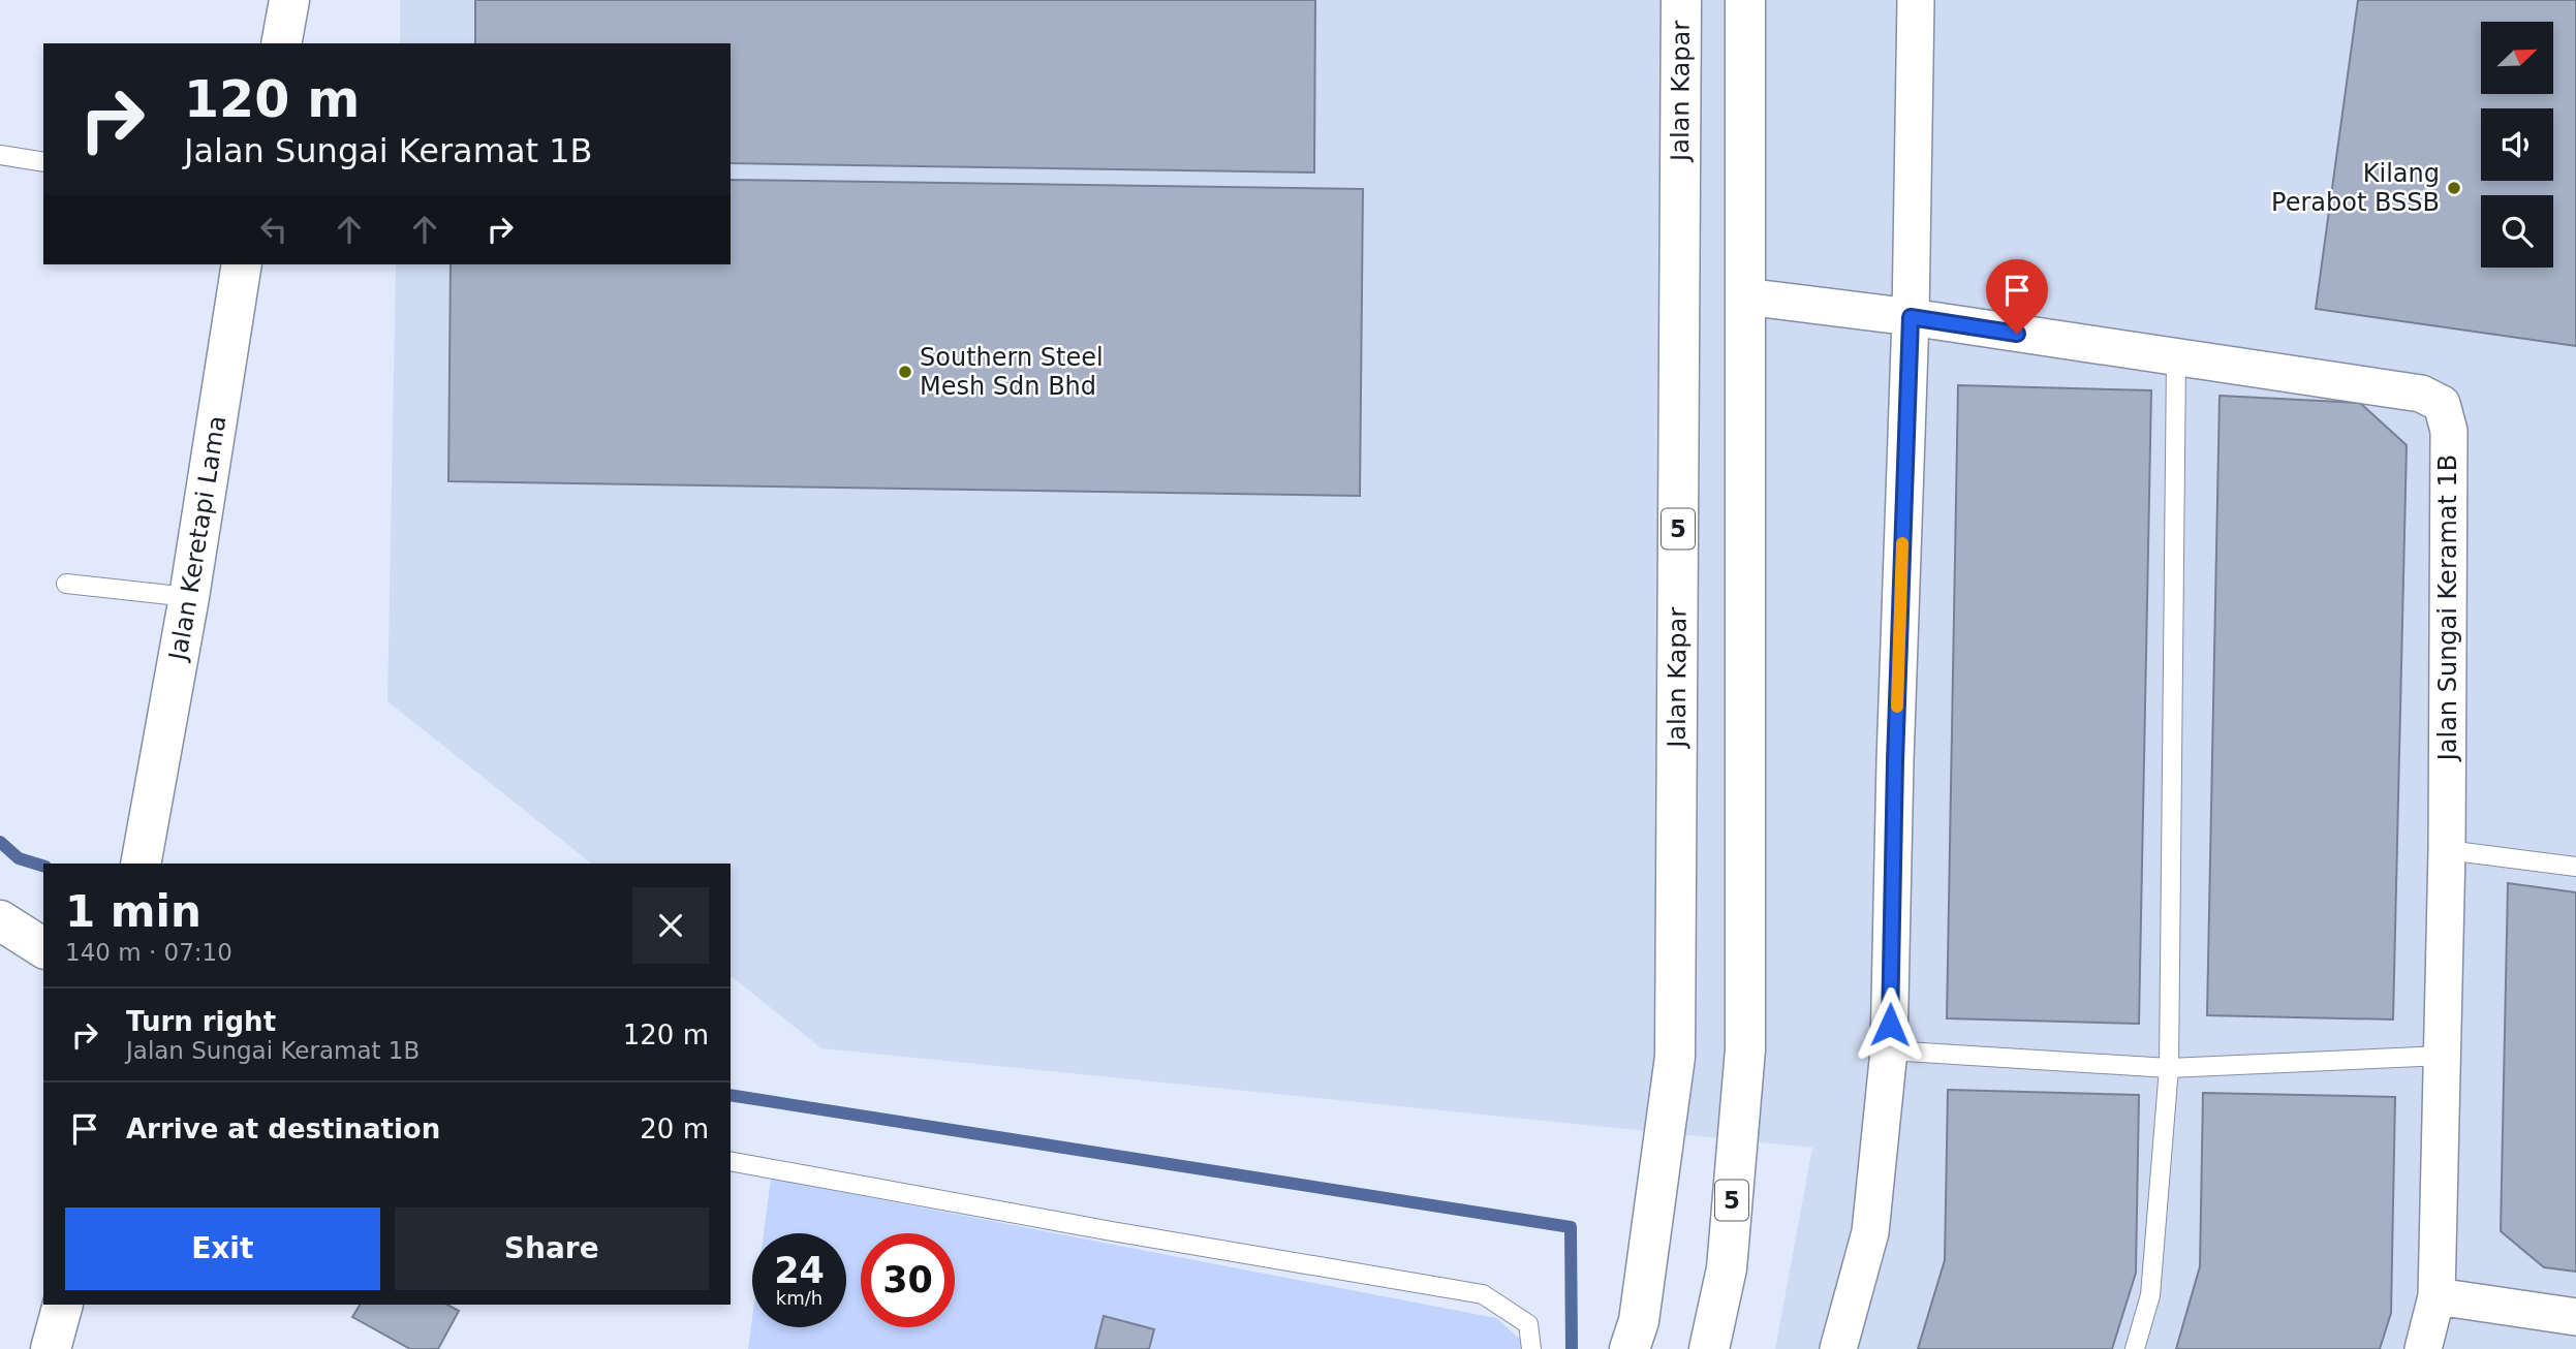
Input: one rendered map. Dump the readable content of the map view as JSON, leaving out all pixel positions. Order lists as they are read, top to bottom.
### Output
{
  "streets": {
    "main road": ["Jalan Kapar", "5", "Jalan Keretapi Lama"],
    "street": ["Jalan Sungai Keramat 1B"]
  },
  "crossings": [
    ["5", "Jalan Sungai Keramat 1B"]
  ],
  "places": ["Kilang Perabot BSSB", "Southern Steel Mesh Sdn Bhd"],
  "north": "top right",
  "page": {
    "turn": ["120 m", "Jalan Sungai Keramat 1B"],
    "heading": ["1 min", "140 m · 07:10"],
    "list": [
      {
        "name": "Turn right",
        "note": "Jalan Sungai Keramat 1B",
        "value": "120 m"
      },
      {
        "name": "Arrive at destination",
        "value": "20 m"
      }
    ],
    "buttons": ["Exit", "Share"],
    "speed": "24 km/h",
    "limit": "30"
  }
}
